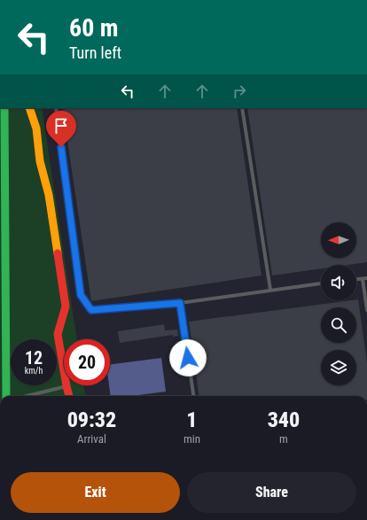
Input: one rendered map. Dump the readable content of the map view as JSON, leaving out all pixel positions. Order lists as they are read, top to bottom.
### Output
{
  "north": "left",
  "page": {
    "turn": ["60 m", "Turn left"],
    "speed": "12 km/h",
    "limit": "20",
    "eta": [
      "09:32",
      "Arrival",
      "1",
      "min",
      "340",
      "m"
    ],
    "buttons": ["Exit", "Share"]
  }
}
